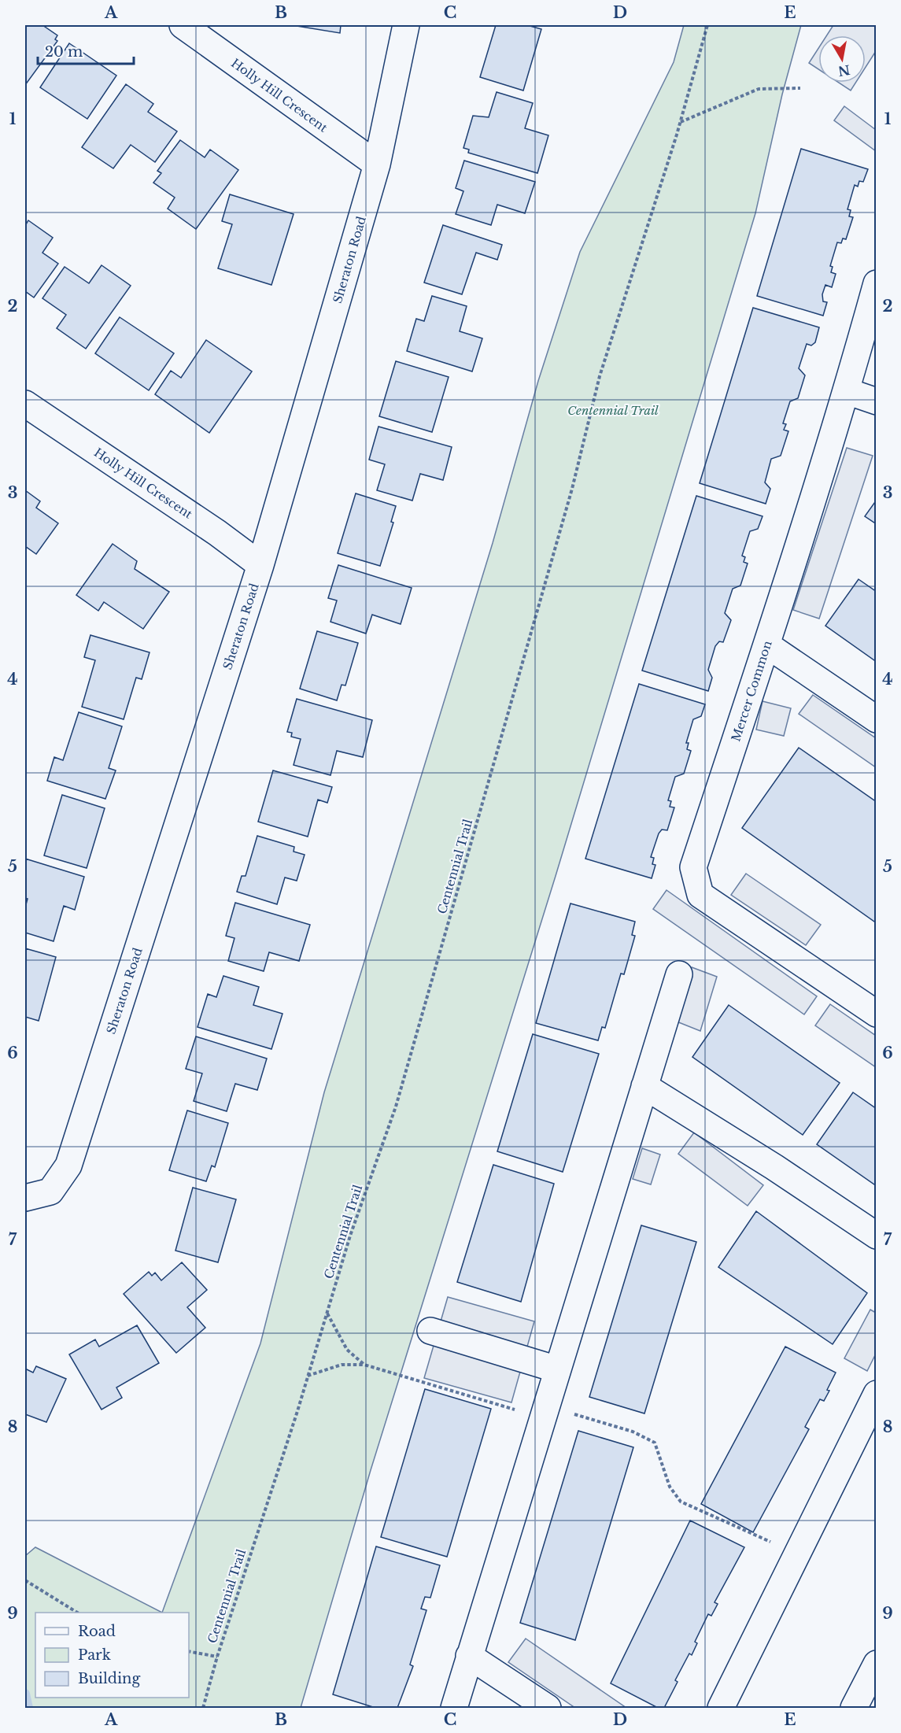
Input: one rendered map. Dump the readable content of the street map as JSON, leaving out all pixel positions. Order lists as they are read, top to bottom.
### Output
{
  "streets": {
    "street": ["Holly Hill Crescent", "Sheraton Road", "Mercer Common"],
    "path": ["Centennial Trail"]
  },
  "crossings": [
    ["Holly Hill Crescent", "Sheraton Road"]
  ],
  "parks": ["Centennial Trail"],
  "legend": ["Road", "Park", "Building"],
  "scale_bar": "20 m",
  "north": "bottom",
  "grid": {
    "columns": [
      "A",
      "B",
      "C",
      "D",
      "E"
    ],
    "rows": [
      "1",
      "2",
      "3",
      "4",
      "5",
      "6",
      "7",
      "8",
      "9"
    ]
  }
}
